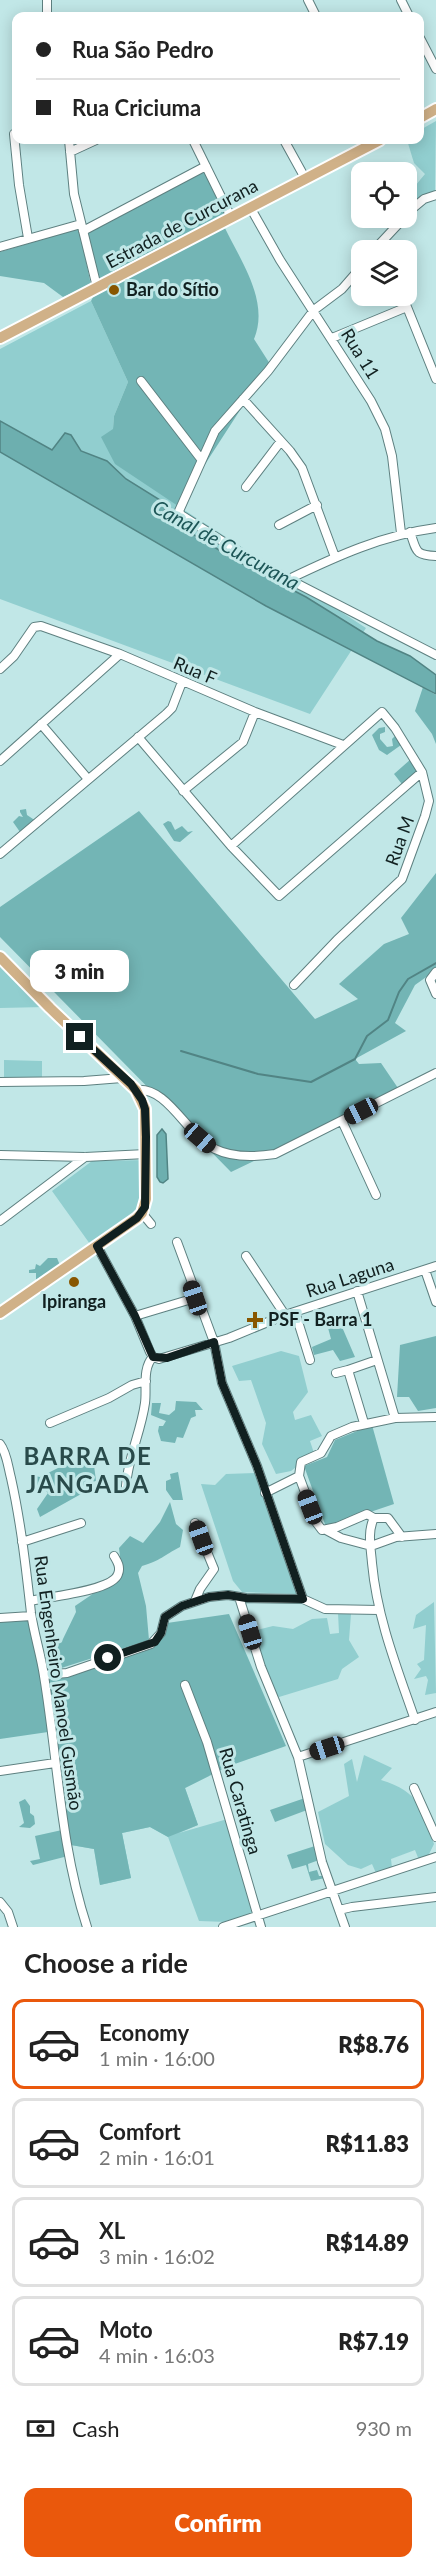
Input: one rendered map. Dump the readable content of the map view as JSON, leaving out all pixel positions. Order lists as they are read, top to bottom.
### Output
{
  "streets": {
    "main road": ["Estrada de Curcurana"],
    "street": [
      "Rua 11",
      "Rua F",
      "Rua M",
      "Rua Laguna",
      "Rua Engenheiro Manoel Gusmão",
      "Rua Caratinga"
    ]
  },
  "crossings": [
    ["Estrada de Curcurana", "Rua 11"],
    ["Rua F", "Rua M"]
  ],
  "districts": ["BARRA DE JANGADA"],
  "water": ["Canal de Curcurana"],
  "places": {
    "other": ["Bar do Sítio", "Ipiranga"],
    "health": ["PSF - Barra 1"]
  },
  "page": {
    "banner": ["Rua São Pedro", "Rua Criciuma"],
    "bubble": "3 min",
    "heading": "Choose a ride",
    "list": [
      {
        "name": "Economy",
        "note": "1 min · 16:00",
        "value": "R$8.76"
      },
      {
        "name": "Comfort",
        "note": "2 min · 16:01",
        "value": "R$11.83"
      },
      {
        "name": "XL",
        "note": "3 min · 16:02",
        "value": "R$14.89"
      },
      {
        "name": "Moto",
        "note": "4 min · 16:03",
        "value": "R$7.19"
      }
    ],
    "pay": ["Cash", "930 m"],
    "buttons": "Confirm"
  }
}
